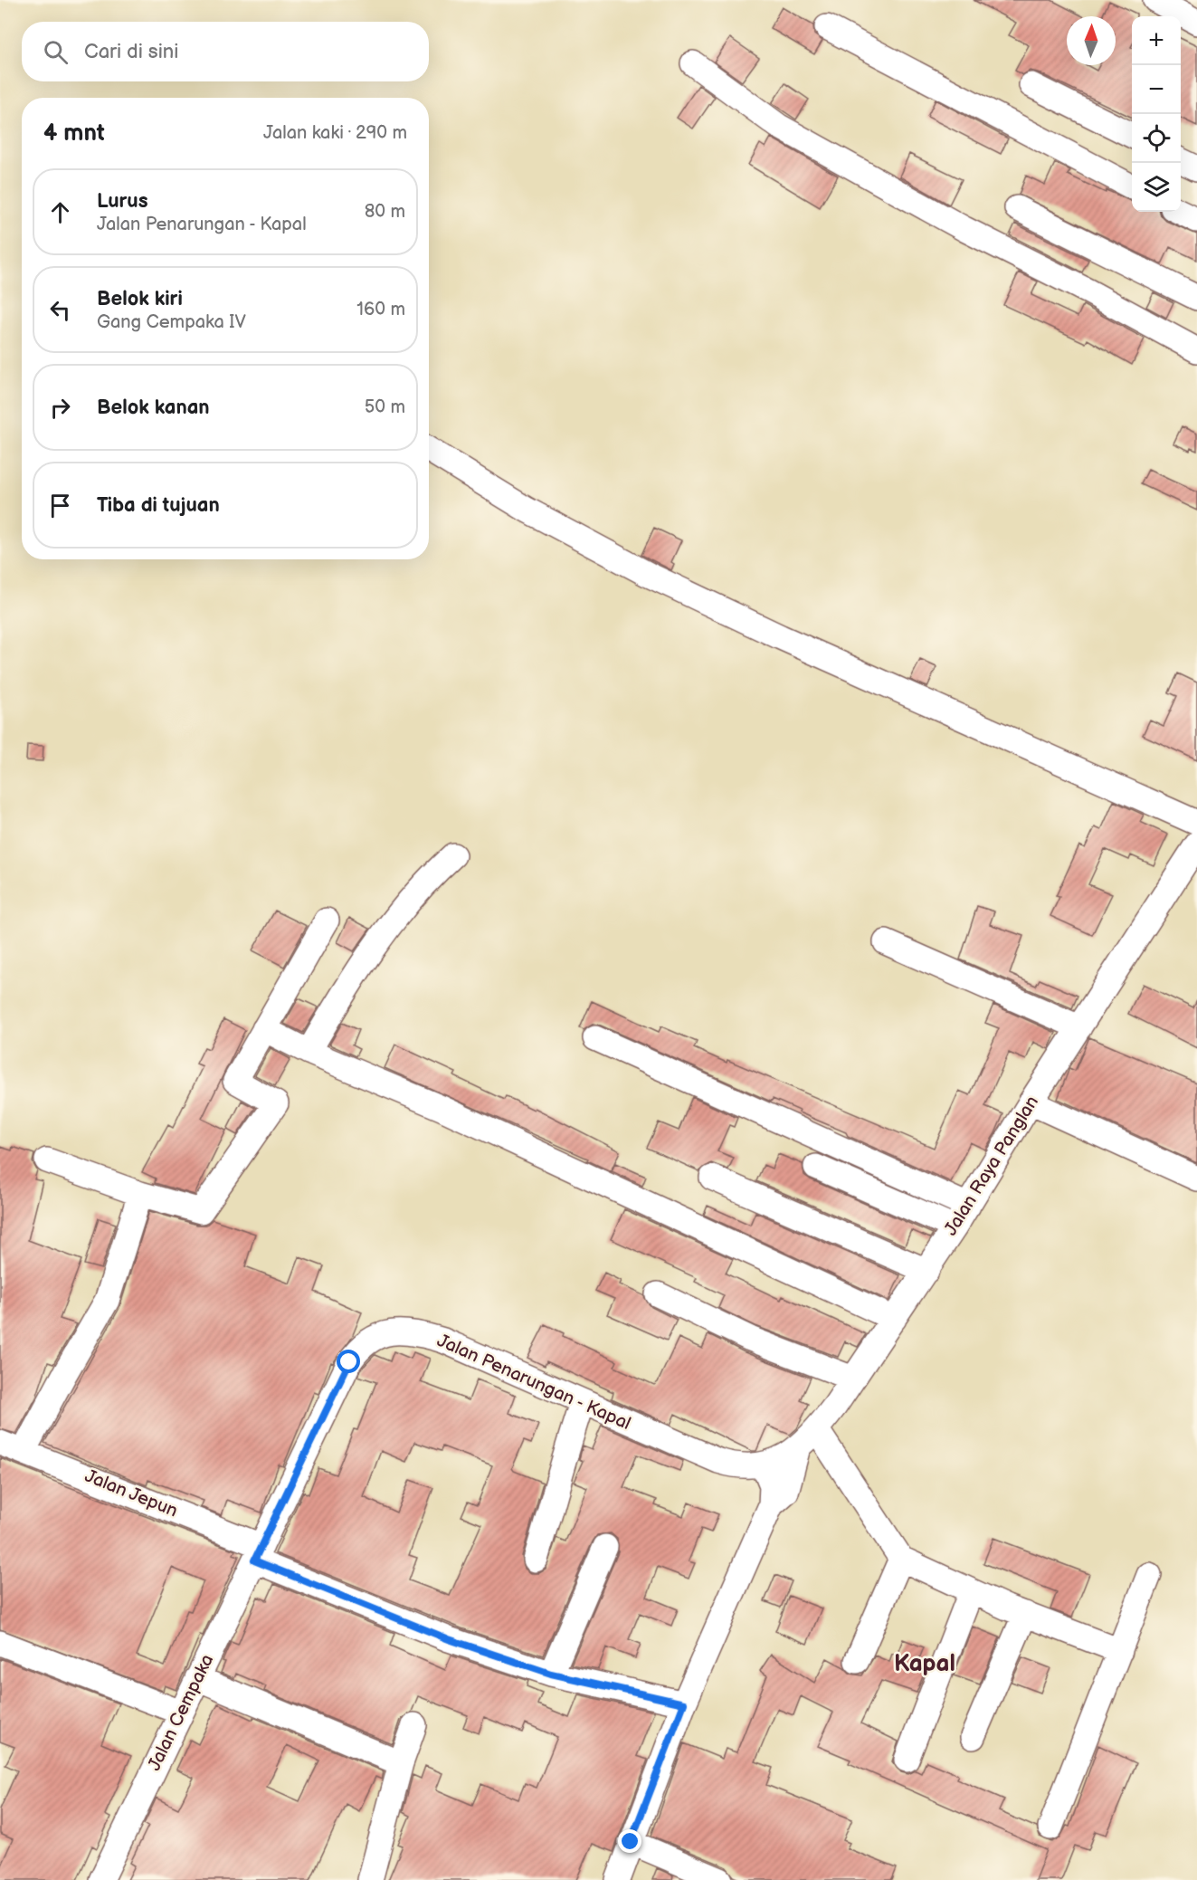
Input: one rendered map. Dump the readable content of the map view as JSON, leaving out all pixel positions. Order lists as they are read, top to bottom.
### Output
{
  "streets": {
    "street": [
      "Jalan Raya Panglan",
      "Jalan Penarungan - Kapal",
      "Jalan Jepun",
      "Jalan Cempaka"
    ]
  },
  "crossings": [
    ["Jalan Raya Panglan", "Jalan Penarungan - Kapal"],
    ["Jalan Penarungan - Kapal", "Jalan Jepun"],
    ["Jalan Penarungan - Kapal", "Jalan Cempaka"],
    ["Jalan Jepun", "Jalan Cempaka"]
  ],
  "districts": ["Kapal"],
  "north": "top",
  "page": {
    "map_buttons": ["+", "−"],
    "search": "Cari di sini",
    "heading": ["4 mnt", "Jalan kaki · 290 m"],
    "list": [
      ["Lurus", "Jalan Penarungan - Kapal", "80 m"],
      ["Belok kiri", "Gang Cempaka IV", "160 m"],
      ["Belok kanan", "50 m"],
      "Tiba di tujuan"
    ]
  }
}
